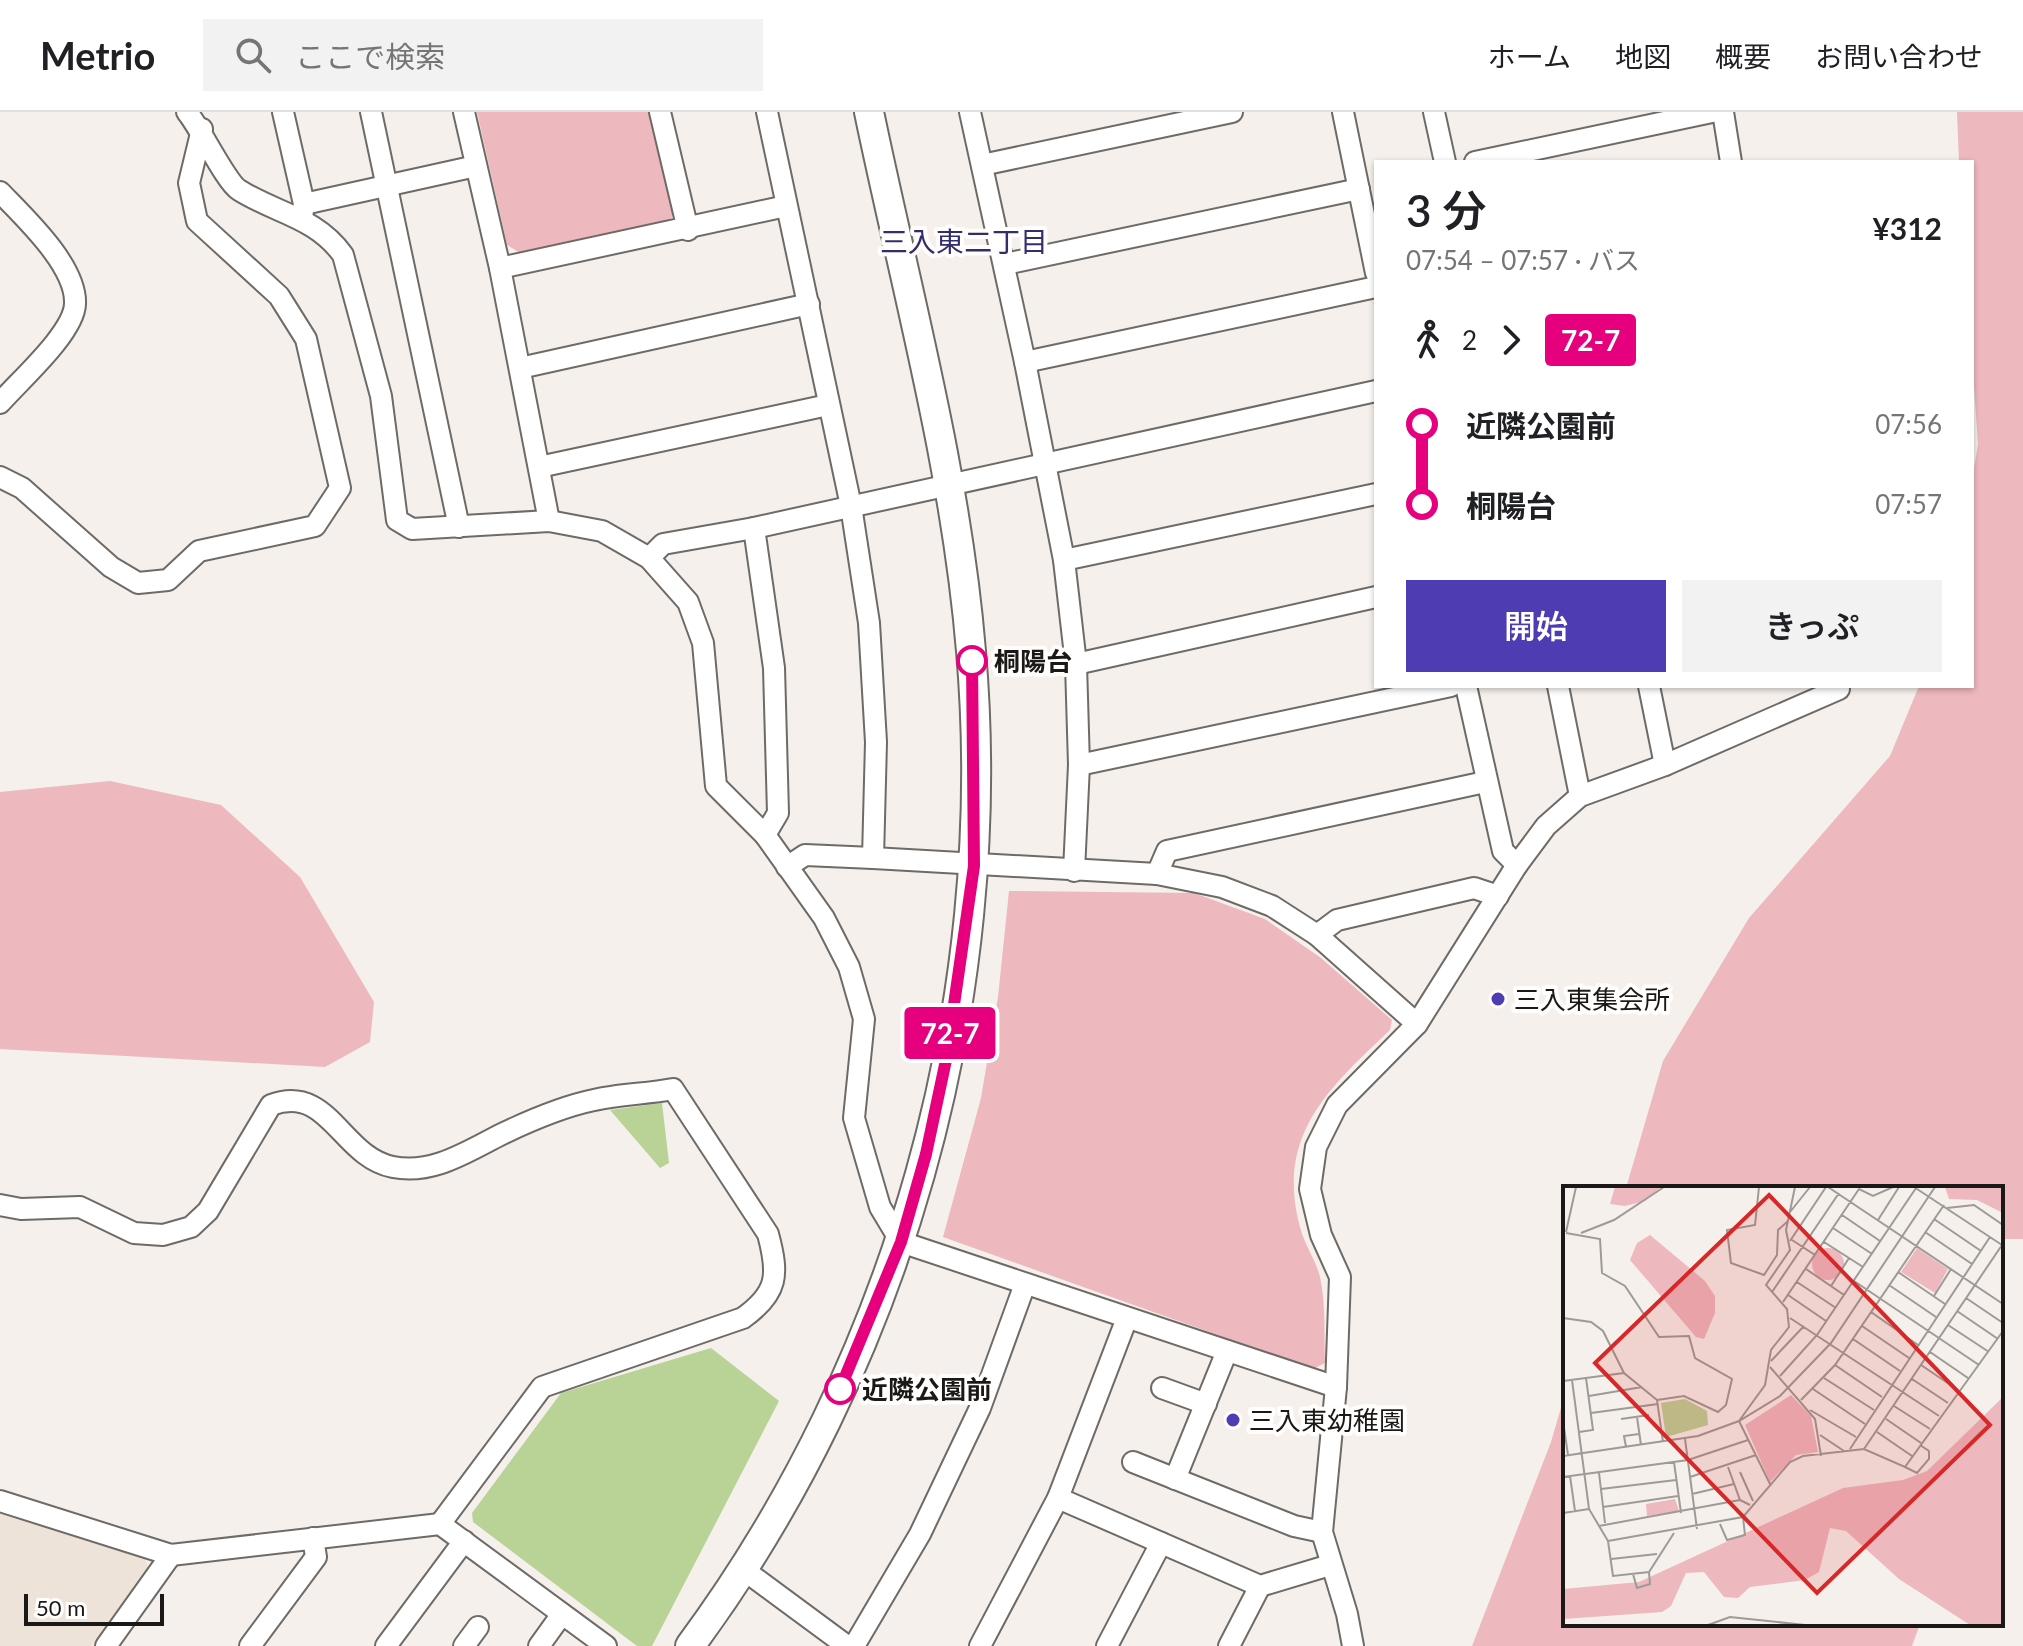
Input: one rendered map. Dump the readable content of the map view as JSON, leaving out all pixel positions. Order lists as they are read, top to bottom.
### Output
{
  "districts": ["三入東二丁目"],
  "places": [
    "桐陽台",
    "三入東集会所",
    "近隣公園前",
    "三入東幼稚園"
  ],
  "lines": ["bus line 72-7"],
  "scale_bar": "50 m",
  "page": {
    "header": "Metrio",
    "search": "ここで検索",
    "nav": [
      "ホーム",
      "地図",
      "概要",
      "お問い合わせ"
    ],
    "on_map": "72-7",
    "heading": ["3 分", "07:54 – 07:57 · バス", "¥312"],
    "legs": ["2", "72-7"],
    "list": [
      {
        "name": "近隣公園前",
        "value": "07:56"
      },
      {
        "name": "桐陽台",
        "value": "07:57"
      }
    ],
    "buttons": ["開始", "きっぷ"],
    "scale": "50 m"
  }
}
